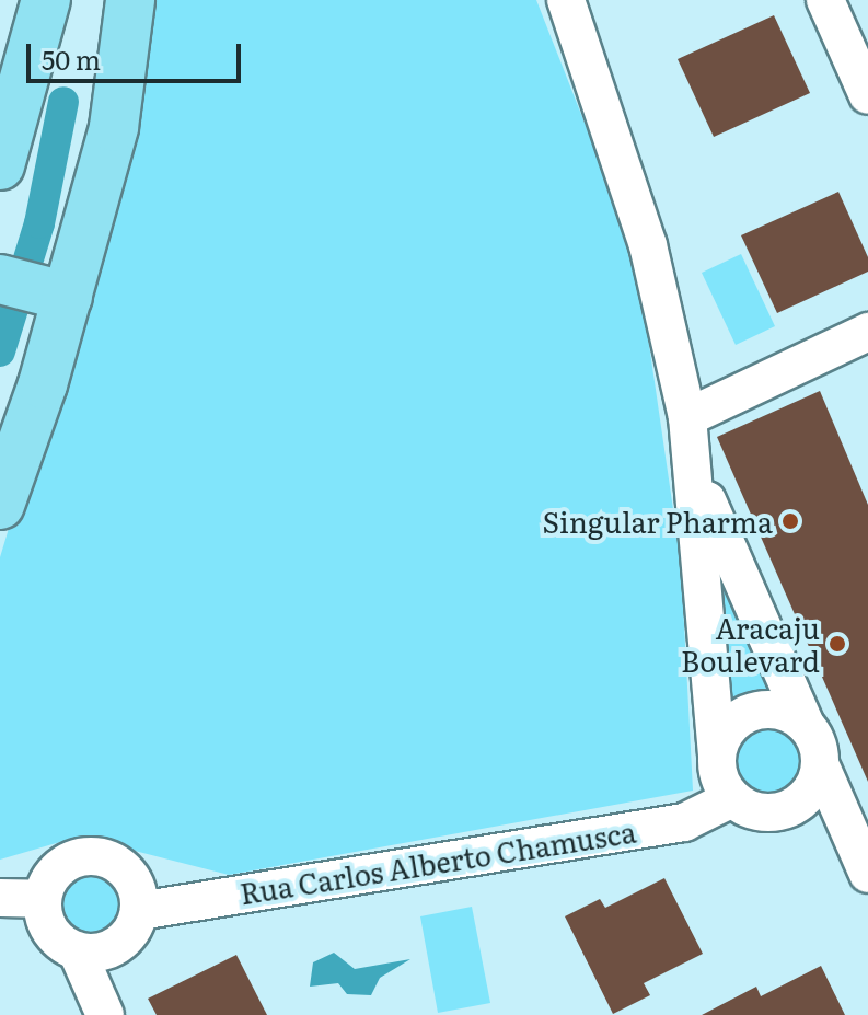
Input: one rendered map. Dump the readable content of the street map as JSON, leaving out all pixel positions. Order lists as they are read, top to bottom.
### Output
{
  "streets": {
    "street": ["Rua Carlos Alberto Chamusca"]
  },
  "places": ["Singular Pharma", "Aracaju Boulevard"],
  "scale_bar": "50 m"
}
